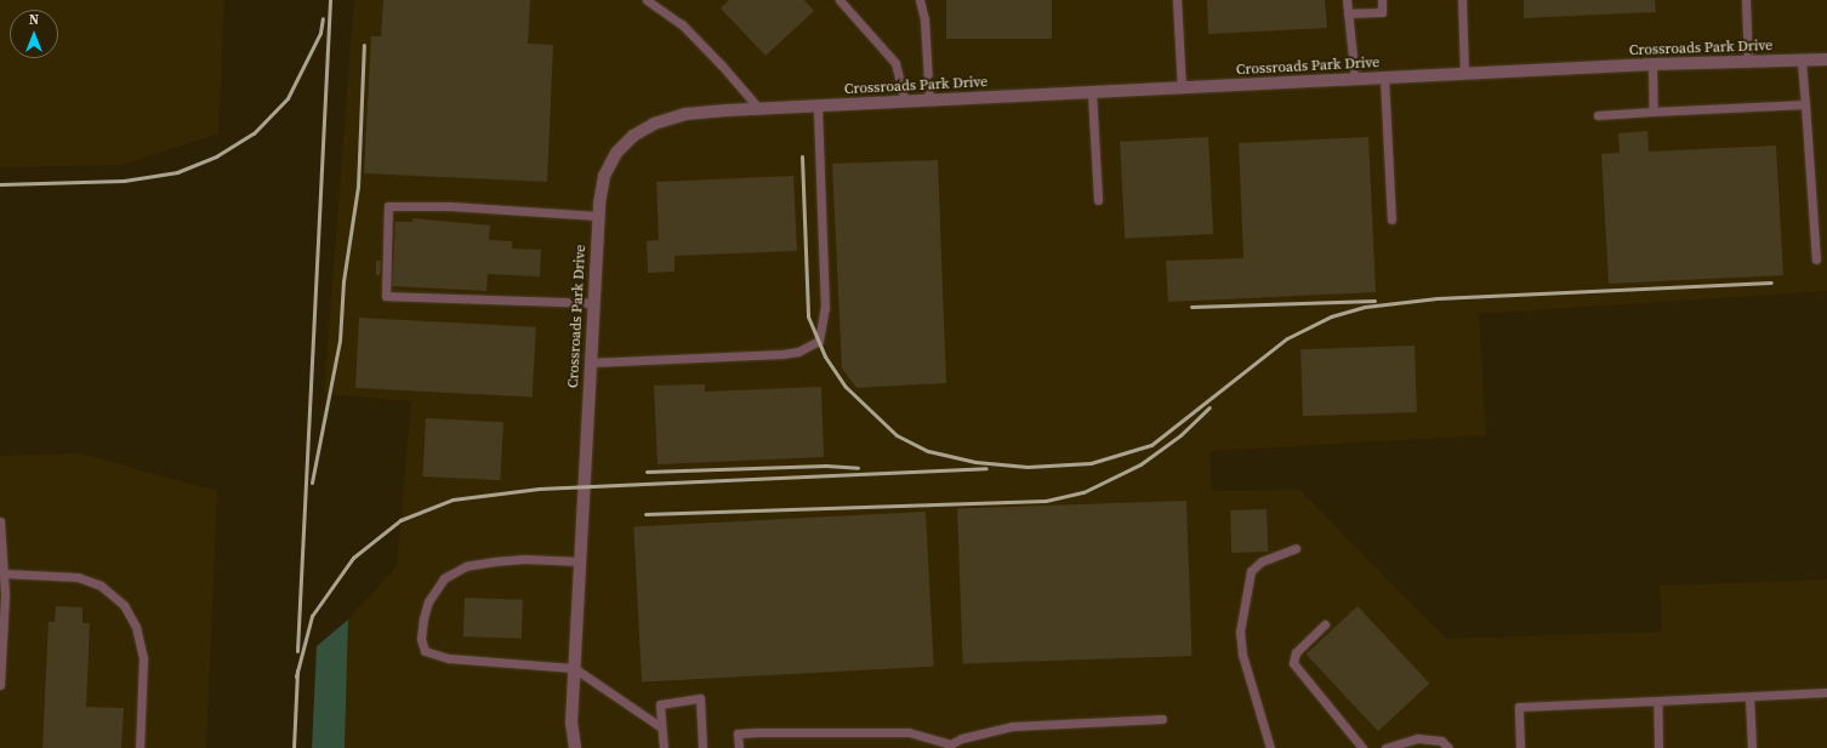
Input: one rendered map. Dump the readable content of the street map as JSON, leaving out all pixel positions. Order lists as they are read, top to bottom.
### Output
{
  "streets": {
    "street": ["Crossroads Park Drive"]
  },
  "north": "top"
}
